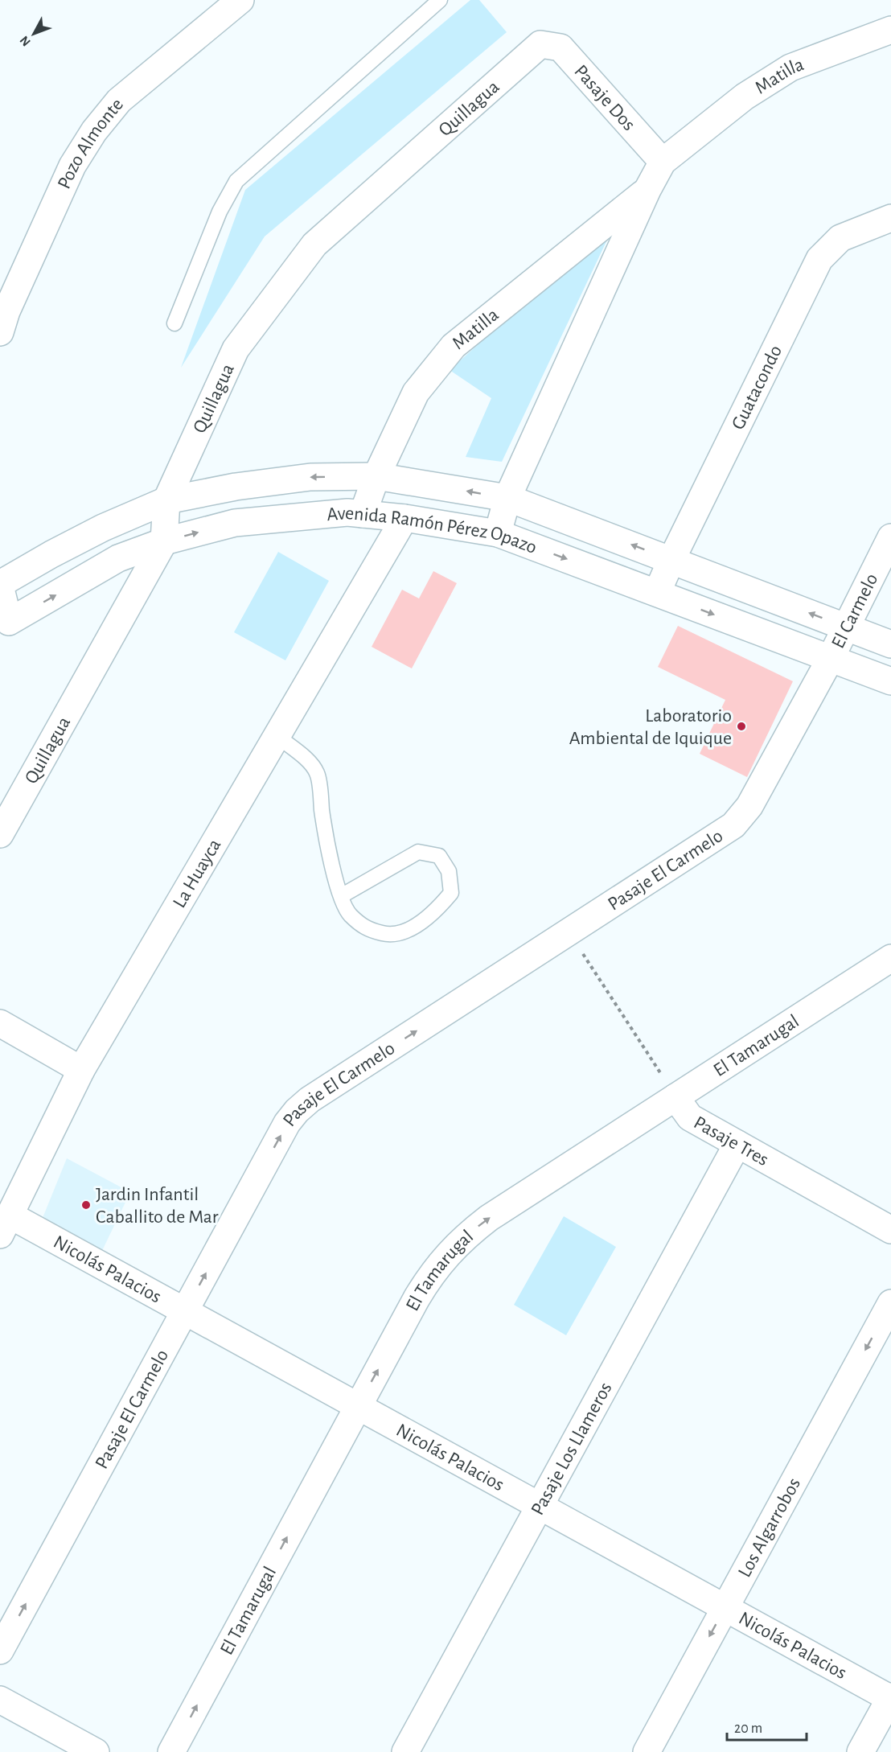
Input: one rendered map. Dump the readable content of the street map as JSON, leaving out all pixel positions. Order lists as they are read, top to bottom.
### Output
{
  "streets": {
    "street": [
      "Matilla",
      "Pasaje Dos",
      "Quillagua",
      "Pozo Almonte",
      "Guatacondo",
      "Avenida Ramón Pérez Opazo",
      "El Carmelo",
      "Pasaje El Carmelo",
      "La Huayca",
      "El Tamarugal",
      "Pasaje Tres",
      "Nicolás Palacios",
      "Pasaje Los Llameros",
      "Los Algarrobos"
    ]
  },
  "crossings": [
    ["Matilla", "Pasaje Dos"],
    ["Matilla", "Avenida Ramón Pérez Opazo"],
    ["Pasaje Dos", "Quillagua"],
    ["Quillagua", "Avenida Ramón Pérez Opazo"],
    ["Guatacondo", "Avenida Ramón Pérez Opazo"],
    ["Avenida Ramón Pérez Opazo", "El Carmelo"],
    ["Avenida Ramón Pérez Opazo", "Pasaje El Carmelo"],
    ["Avenida Ramón Pérez Opazo", "La Huayca"],
    ["El Carmelo", "Pasaje El Carmelo"],
    ["Pasaje El Carmelo", "Nicolás Palacios"],
    ["La Huayca", "Nicolás Palacios"],
    ["El Tamarugal", "Pasaje Tres"],
    ["El Tamarugal", "Nicolás Palacios"],
    ["Pasaje Tres", "Pasaje Los Llameros"],
    ["Nicolás Palacios", "Pasaje Los Llameros"],
    ["Nicolás Palacios", "Los Algarrobos"]
  ],
  "one_way": ["Pasaje El Carmelo", "El Tamarugal", "Los Algarrobos"],
  "places": ["Laboratorio Ambiental de Iquique", "Jardin Infantil Caballito de Mar"],
  "scale_bar": "20 m",
  "north": "bottom left"
}
